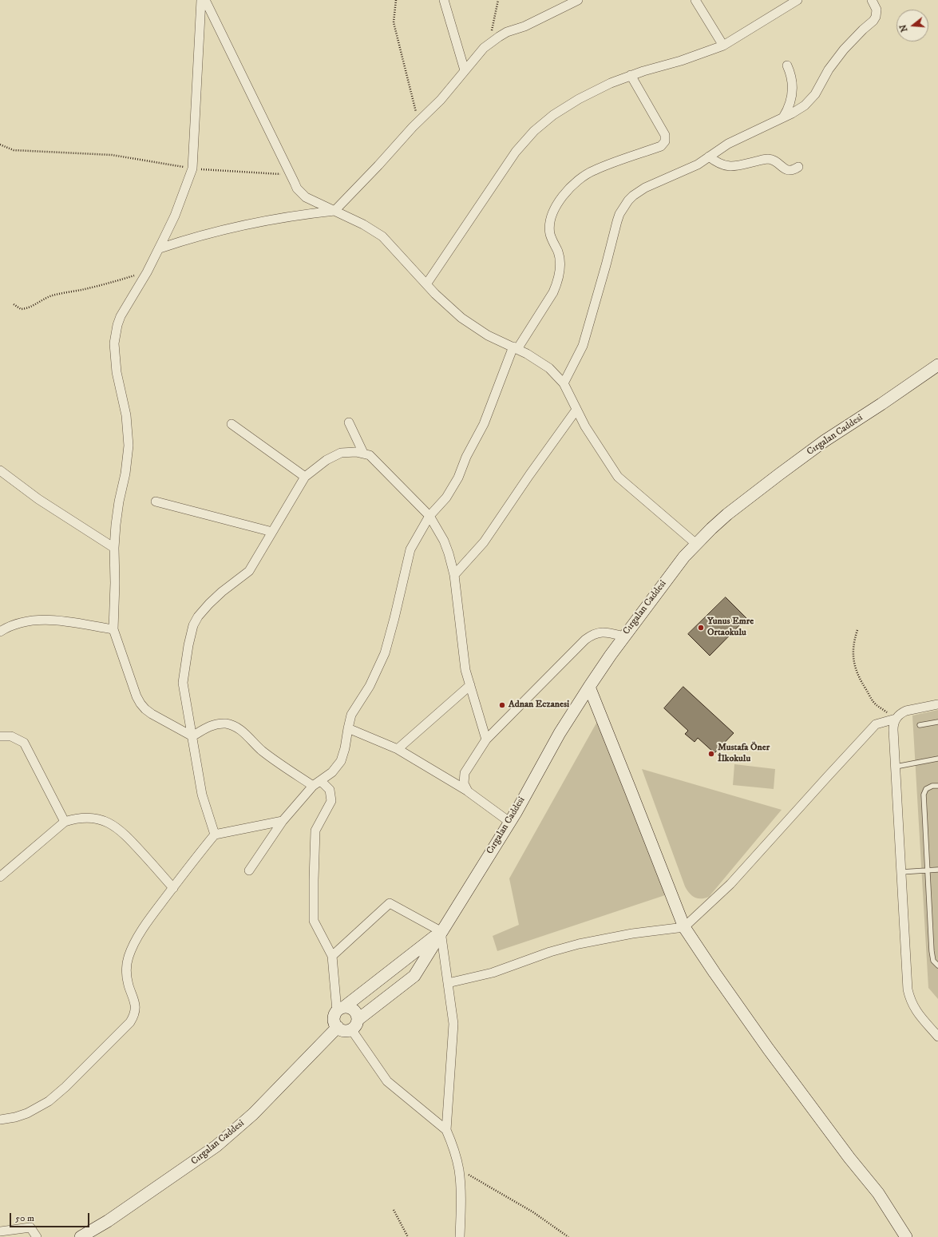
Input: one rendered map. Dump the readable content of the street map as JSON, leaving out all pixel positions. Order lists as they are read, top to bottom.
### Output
{
  "streets": {
    "street": ["Cırgalan Caddesi"]
  },
  "places": ["Yunus Emre Ortaokulu", "Adnan Eczanesi", "Mustafa Öner İlkokulu"],
  "scale_bar": "50 m",
  "north": "left"
}
